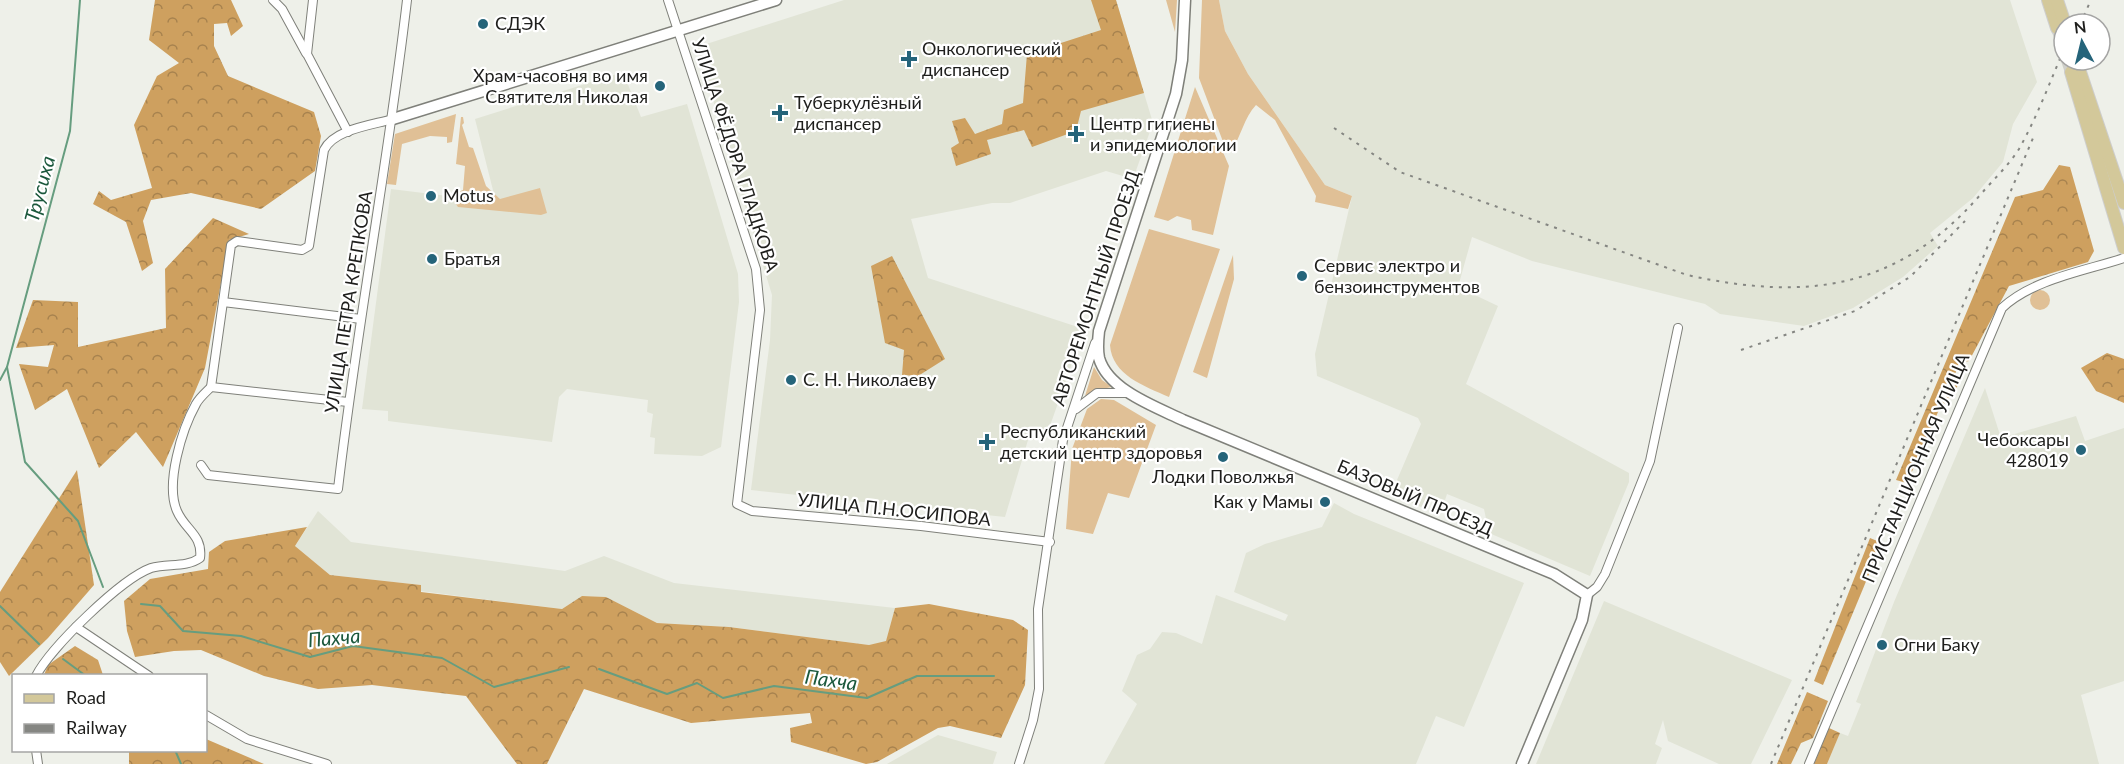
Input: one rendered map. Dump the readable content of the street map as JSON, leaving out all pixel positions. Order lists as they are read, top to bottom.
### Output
{
  "streets": {
    "street": [
      "УЛИЦА ФЁДОРА ГЛАДКОВА",
      "АВТОРЕМОНТНЫЙ ПРОЕЗД",
      "УЛИЦА ПЕТРА КРЕПКОВА",
      "ПРИСТАНЦИОННАЯ УЛИЦА",
      "БАЗОВЫЙ ПРОЕЗД",
      "УЛИЦА П.Н.ОСИПОВА"
    ]
  },
  "crossings": [
    ["УЛИЦА ФЁДОРА ГЛАДКОВА", "УЛИЦА ПЕТРА КРЕПКОВА"],
    ["УЛИЦА ФЁДОРА ГЛАДКОВА", "УЛИЦА П.Н.ОСИПОВА"],
    ["АВТОРЕМОНТНЫЙ ПРОЕЗД", "БАЗОВЫЙ ПРОЕЗД"],
    ["АВТОРЕМОНТНЫЙ ПРОЕЗД", "УЛИЦА П.Н.ОСИПОВА"]
  ],
  "water": ["Трусиха", "Пахча"],
  "places": {
    "other": [
      "СДЭК",
      "Храм-часовня во имя Святителя Николая",
      "Motus",
      "Братья",
      "Сервис электро и бензоинструментов",
      "С. Н. Николаеву",
      "Чебоксары 428019",
      "Лодки Поволжья",
      "Как у Мамы",
      "Огни Баку"
    ],
    "health": [
      "Онкологический диспансер",
      "Туберкулёзный диспансер",
      "Центр гигиены и эпидемиологии",
      "Республиканский детский центр здоровья"
    ]
  },
  "legend": ["Road", "Railway"],
  "north": "top"
}
